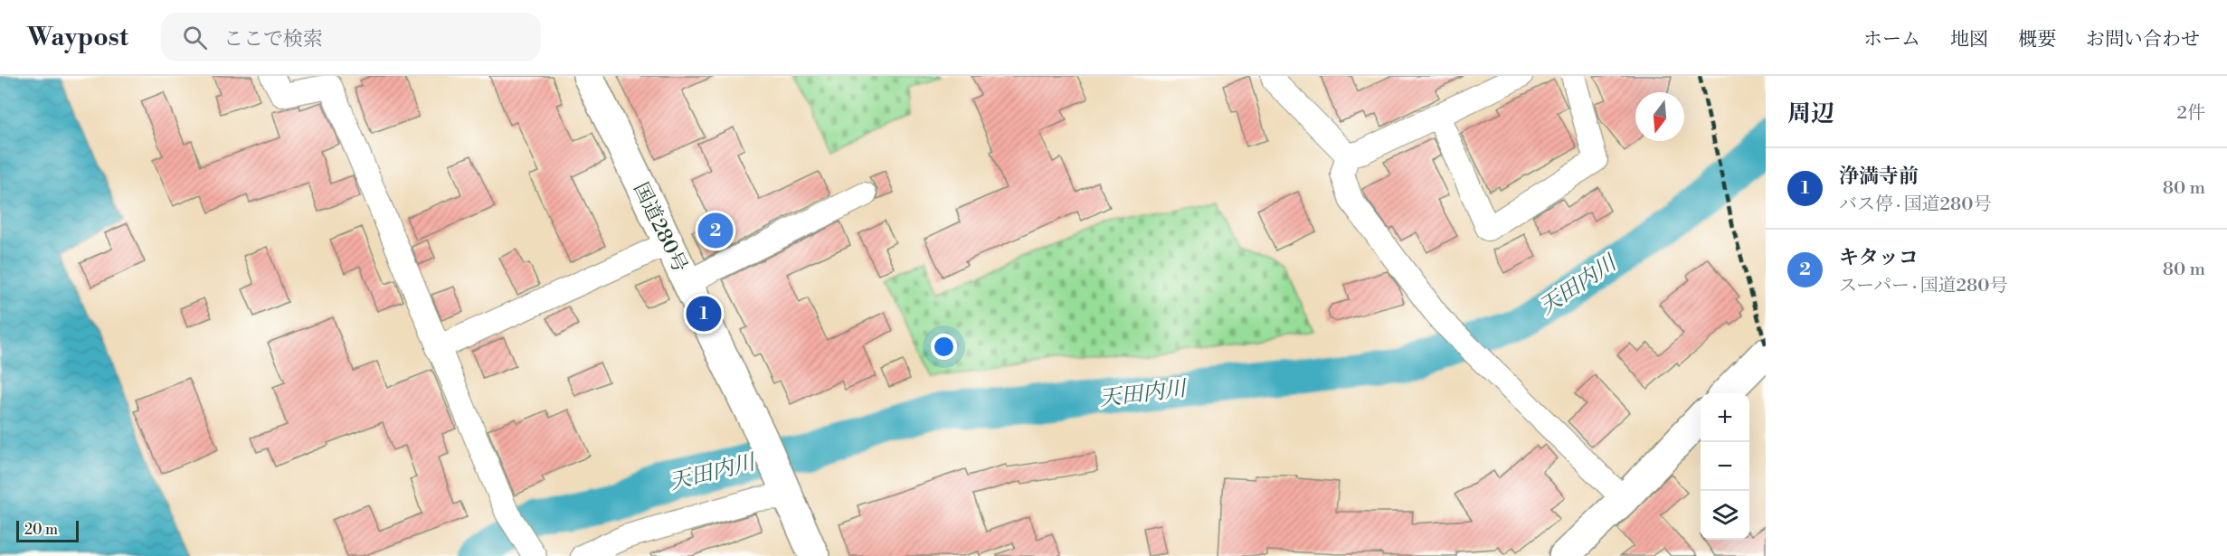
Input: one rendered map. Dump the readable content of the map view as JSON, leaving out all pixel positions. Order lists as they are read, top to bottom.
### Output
{
  "streets": {
    "main road": ["国道280号"]
  },
  "water": ["天田内川"],
  "scale_bar": "20 m",
  "north": "bottom",
  "page": {
    "header": "Waypost",
    "search": "ここで検索",
    "nav": [
      "ホーム",
      "地図",
      "概要",
      "お問い合わせ"
    ],
    "heading": ["周辺", "2件"],
    "list": [
      {
        "mark": "1",
        "name": "浄満寺前",
        "note": "バス停 · 国道280号",
        "value": "80 m"
      },
      {
        "mark": "2",
        "name": "キタッコ",
        "note": "スーパー · 国道280号",
        "value": "80 m"
      }
    ],
    "pins": ["2", "1"],
    "map_buttons": ["+", "−"],
    "scale": "20 m"
  }
}
